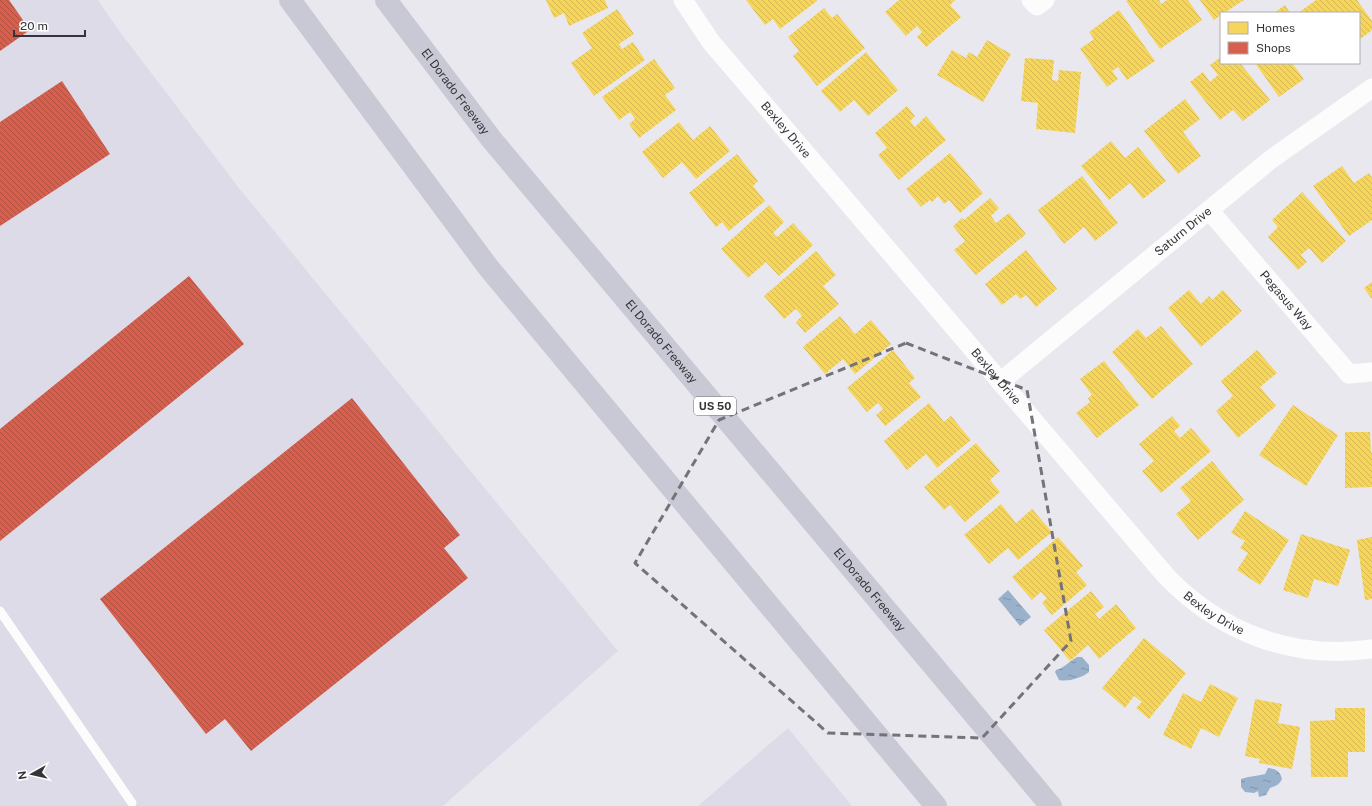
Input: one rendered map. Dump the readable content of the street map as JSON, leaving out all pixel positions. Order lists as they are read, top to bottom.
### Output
{
  "streets": {
    "highway": ["El Dorado Freeway", "US 50"],
    "street": ["Bexley Drive", "Saturn Drive", "Pegasus Way"]
  },
  "crossings": [
    ["Bexley Drive", "Saturn Drive"],
    ["Saturn Drive", "Pegasus Way"]
  ],
  "legend": ["Homes", "Shops"],
  "scale_bar": "20 m",
  "north": "left"
}
